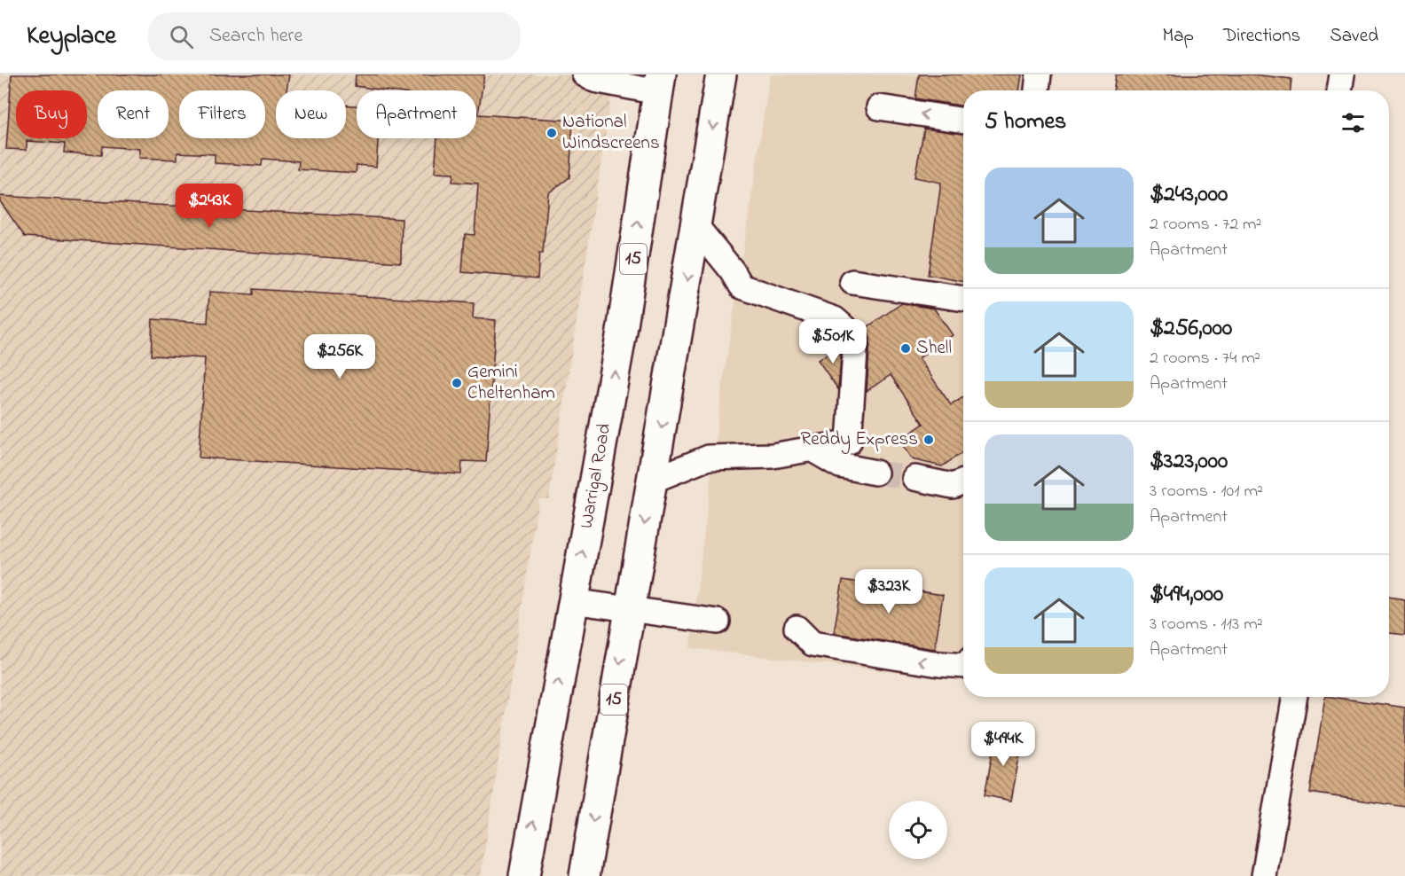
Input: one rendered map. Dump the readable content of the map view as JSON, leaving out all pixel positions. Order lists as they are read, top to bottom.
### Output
{
  "streets": {
    "highway": ["15", "Warrigal Road"]
  },
  "places": [
    "National Windscreens",
    "Shell",
    "Gemini Cheltenham",
    "Reddy Express"
  ],
  "page": {
    "header": "Keyplace",
    "search": "Search here",
    "nav": ["Map", "Directions", "Saved"],
    "chip": [
      "Buy",
      "Rent",
      "Filters",
      "New",
      "Apartment"
    ],
    "heading": "5 homes",
    "list": [
      {
        "name": "$243,000",
        "note": "2 rooms · 72 m² · Apartment"
      },
      {
        "name": "$256,000",
        "note": "2 rooms · 74 m² · Apartment"
      },
      {
        "name": "$323,000",
        "note": "3 rooms · 101 m² · Apartment"
      },
      {
        "name": "$494,000",
        "note": "3 rooms · 113 m² · Apartment"
      }
    ],
    "price": [
      "$243K",
      "$501K",
      "$256K",
      "$323K",
      "$494K"
    ]
  }
}
